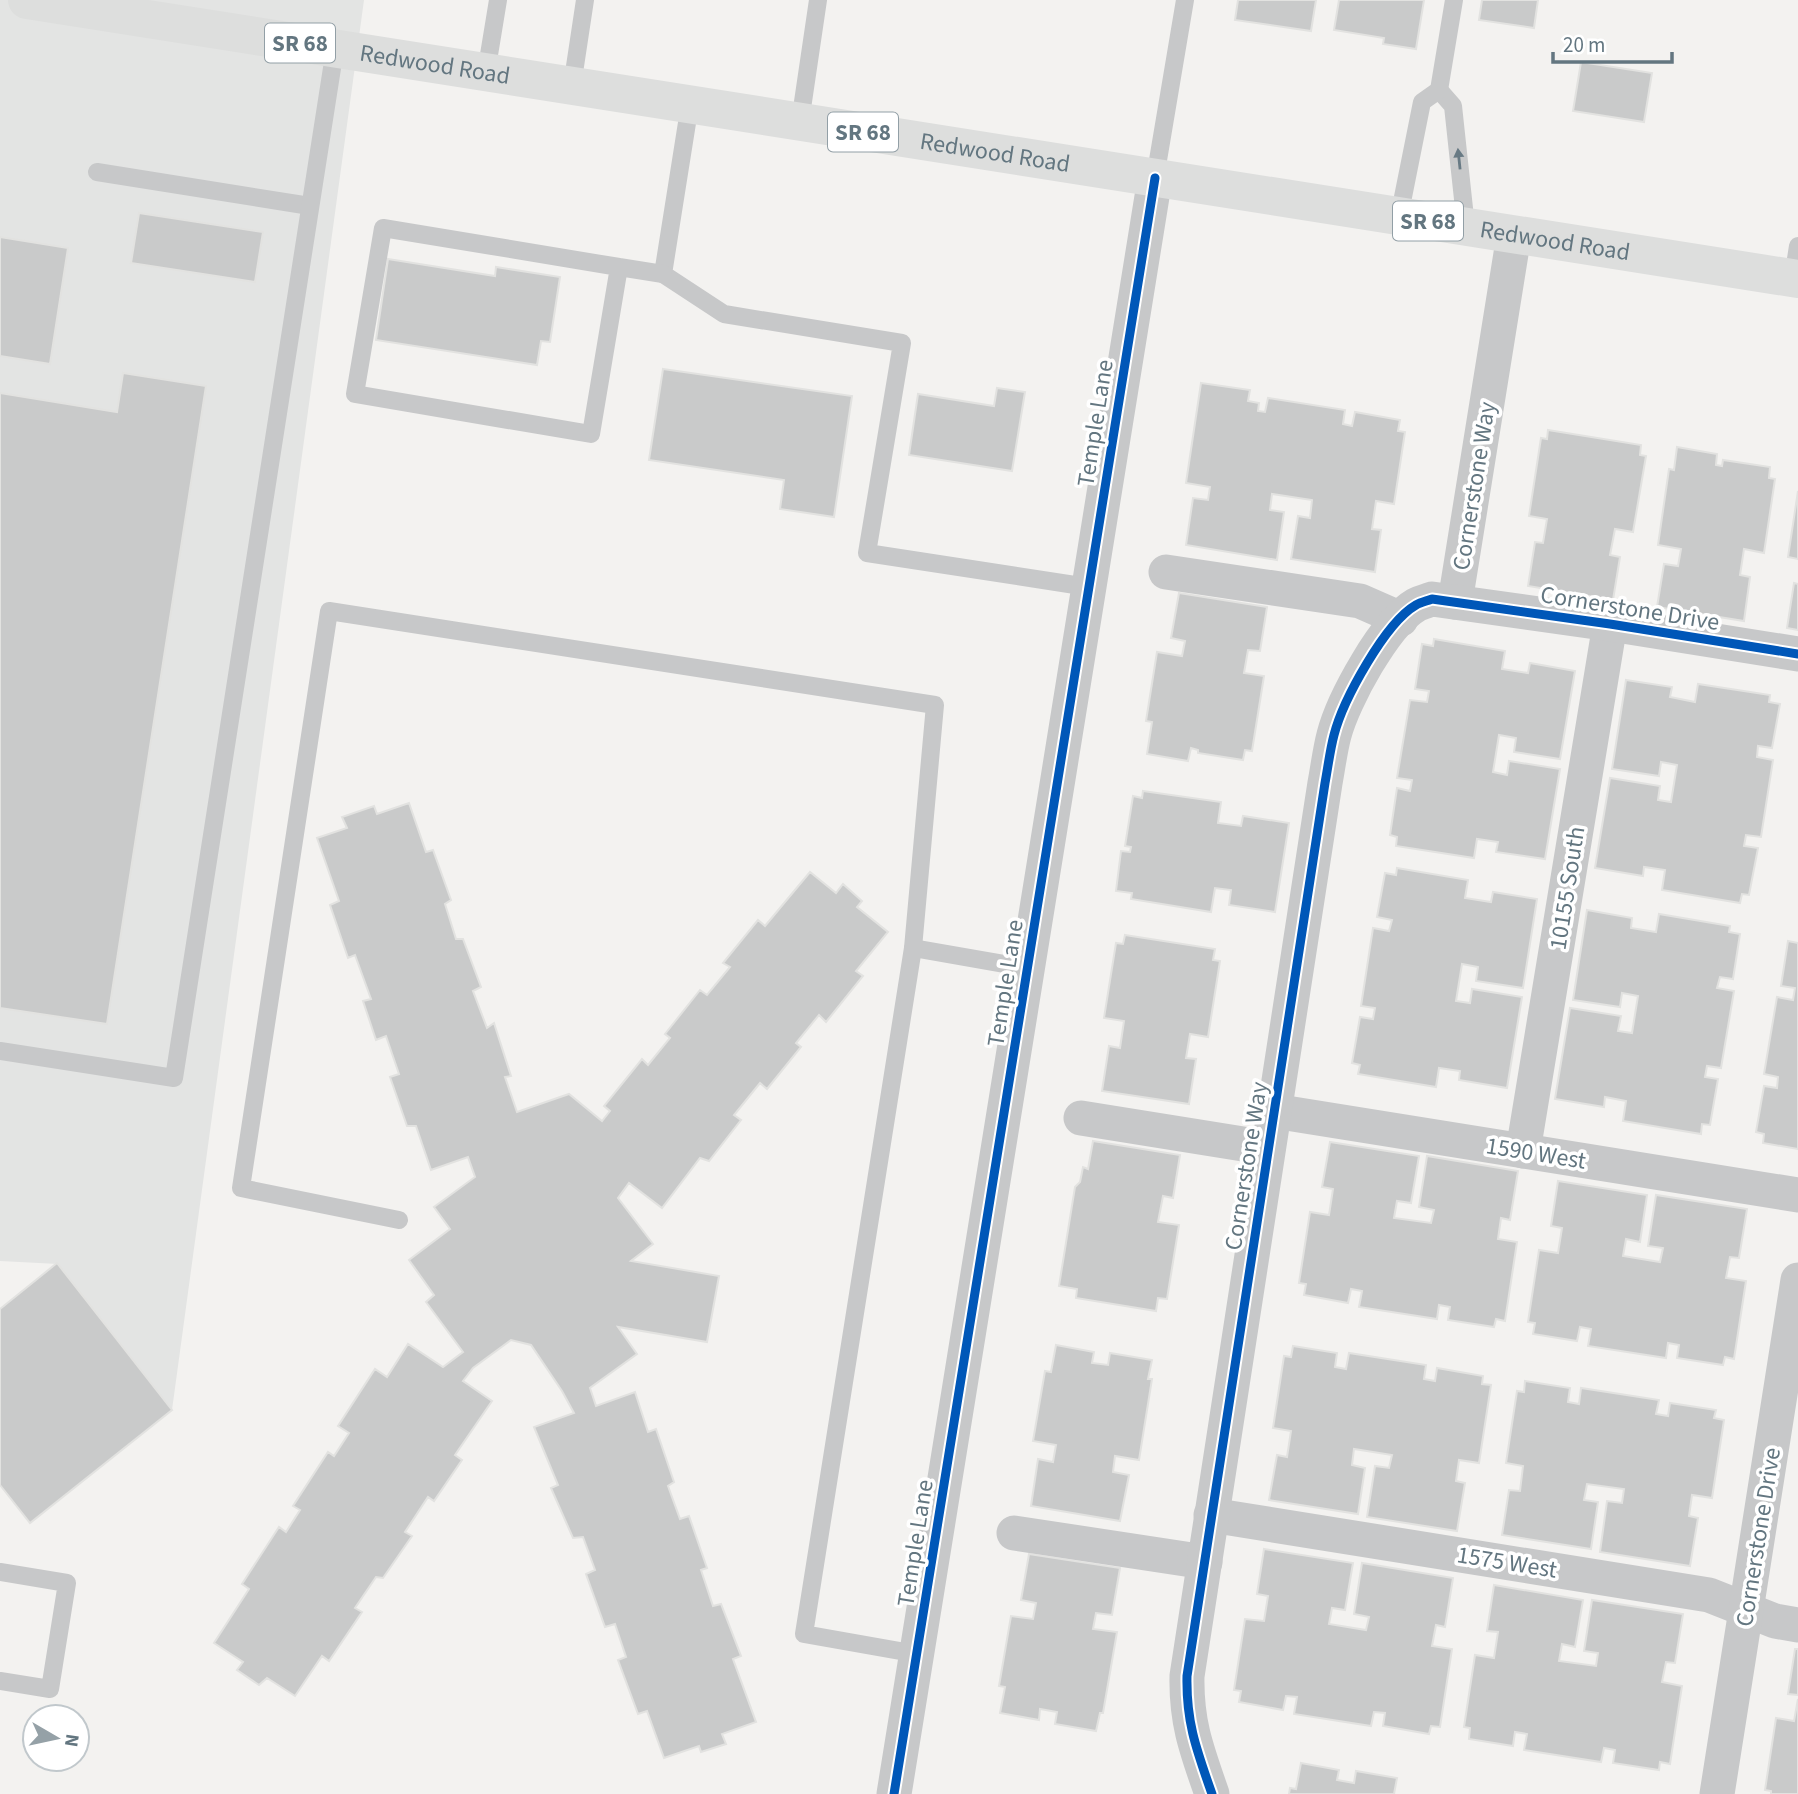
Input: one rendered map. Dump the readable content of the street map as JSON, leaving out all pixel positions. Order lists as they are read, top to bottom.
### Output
{
  "streets": {
    "main road": ["SR 68", "Redwood Road"],
    "street": [
      "Temple Lane",
      "Cornerstone Way",
      "Cornerstone Drive",
      "10155 South",
      "1590 West",
      "1575 West"
    ]
  },
  "crossings": [
    ["Redwood Road", "Temple Lane"],
    ["Redwood Road", "Cornerstone Way"],
    ["Cornerstone Way", "Cornerstone Drive"],
    ["Cornerstone Way", "1590 West"],
    ["Cornerstone Way", "1575 West"],
    ["Cornerstone Drive", "10155 South"],
    ["Cornerstone Drive", "1575 West"],
    ["10155 South", "1590 West"]
  ],
  "scale_bar": "20 m",
  "north": "right"
}
